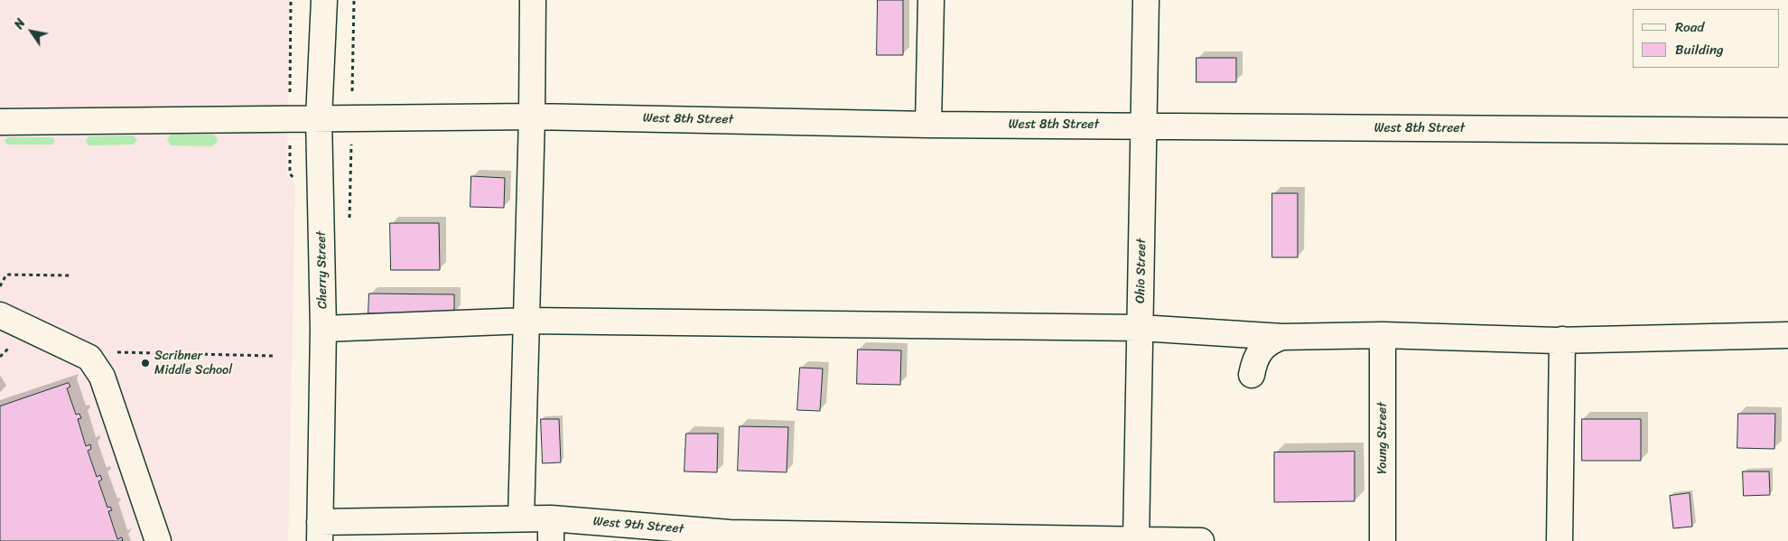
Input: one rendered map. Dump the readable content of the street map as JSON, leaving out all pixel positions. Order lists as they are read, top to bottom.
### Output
{
  "streets": {
    "street": [
      "West 8th Street",
      "Cherry Street",
      "Ohio Street",
      "Young Street",
      "West 9th Street"
    ]
  },
  "crossings": [
    ["West 8th Street", "Cherry Street"],
    ["West 8th Street", "Ohio Street"],
    ["Cherry Street", "West 9th Street"],
    ["Ohio Street", "West 9th Street"]
  ],
  "places": ["Scribner Middle School"],
  "legend": ["Road", "Building"],
  "north": "top left"
}
